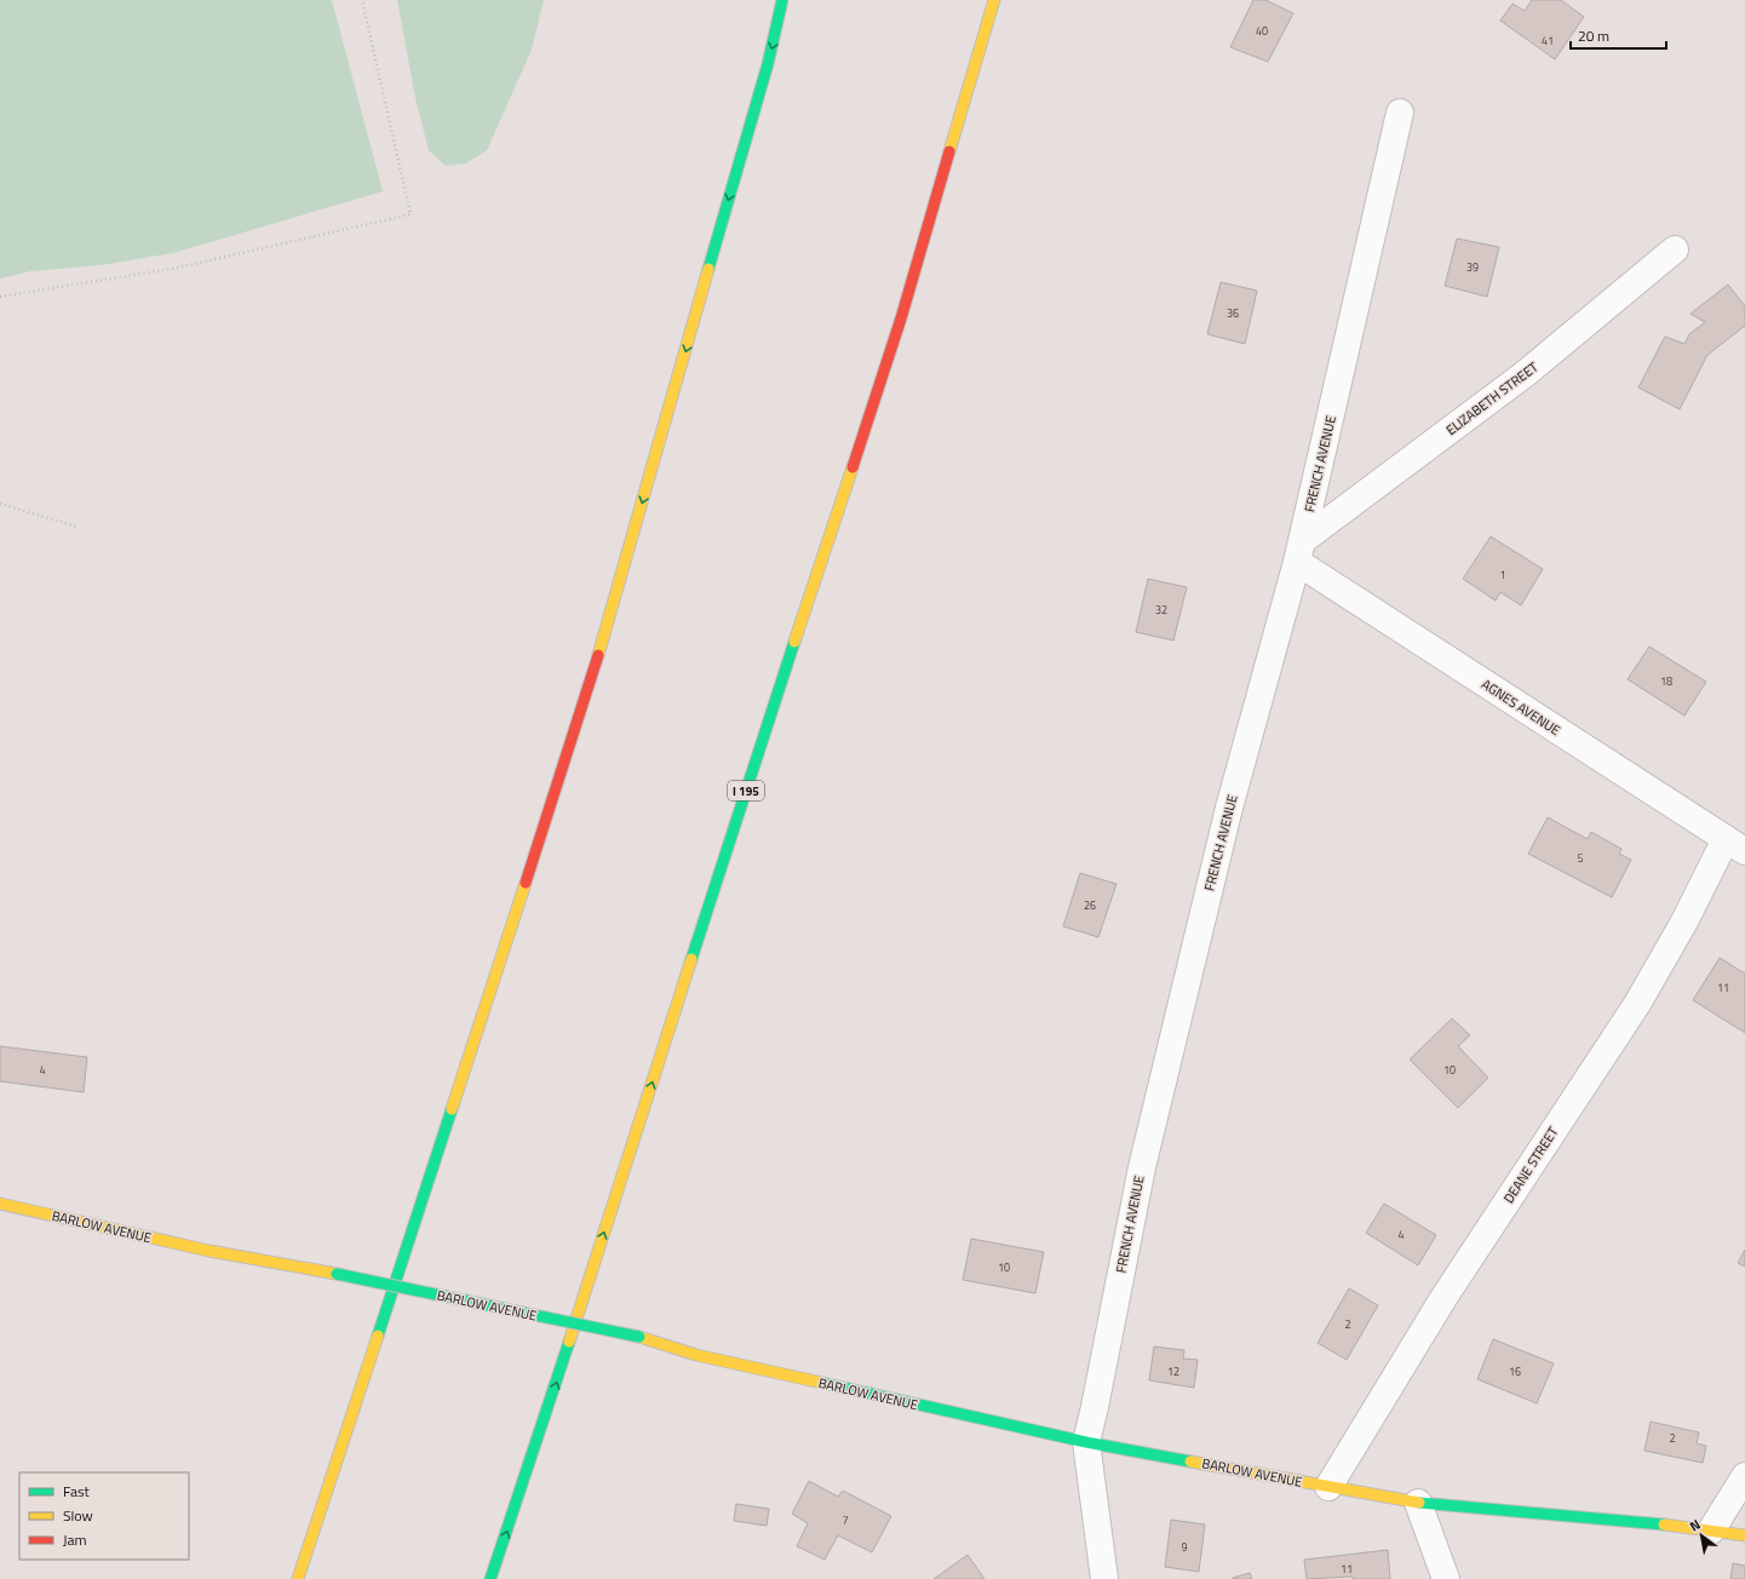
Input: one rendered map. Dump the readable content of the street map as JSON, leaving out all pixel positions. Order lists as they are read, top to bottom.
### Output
{
  "streets": {
    "main road": ["I 195", "BARLOW AVENUE"],
    "street": [
      "ELIZABETH STREET",
      "FRENCH AVENUE",
      "AGNES AVENUE",
      "DEANE STREET"
    ]
  },
  "crossings": [
    ["ELIZABETH STREET", "FRENCH AVENUE"],
    ["ELIZABETH STREET", "AGNES AVENUE"],
    ["FRENCH AVENUE", "AGNES AVENUE"],
    ["FRENCH AVENUE", "BARLOW AVENUE"],
    ["AGNES AVENUE", "DEANE STREET"],
    ["DEANE STREET", "BARLOW AVENUE"]
  ],
  "house_numbers": [
    "40",
    "41",
    "39",
    "36",
    "1",
    "32",
    "18",
    "5",
    "26",
    "11",
    "4",
    "10",
    "4",
    "10",
    "2",
    "12",
    "16",
    "2",
    "7",
    "9",
    "11"
  ],
  "legend": ["Fast", "Slow", "Jam"],
  "scale_bar": "20 m",
  "north": "top left"
}
